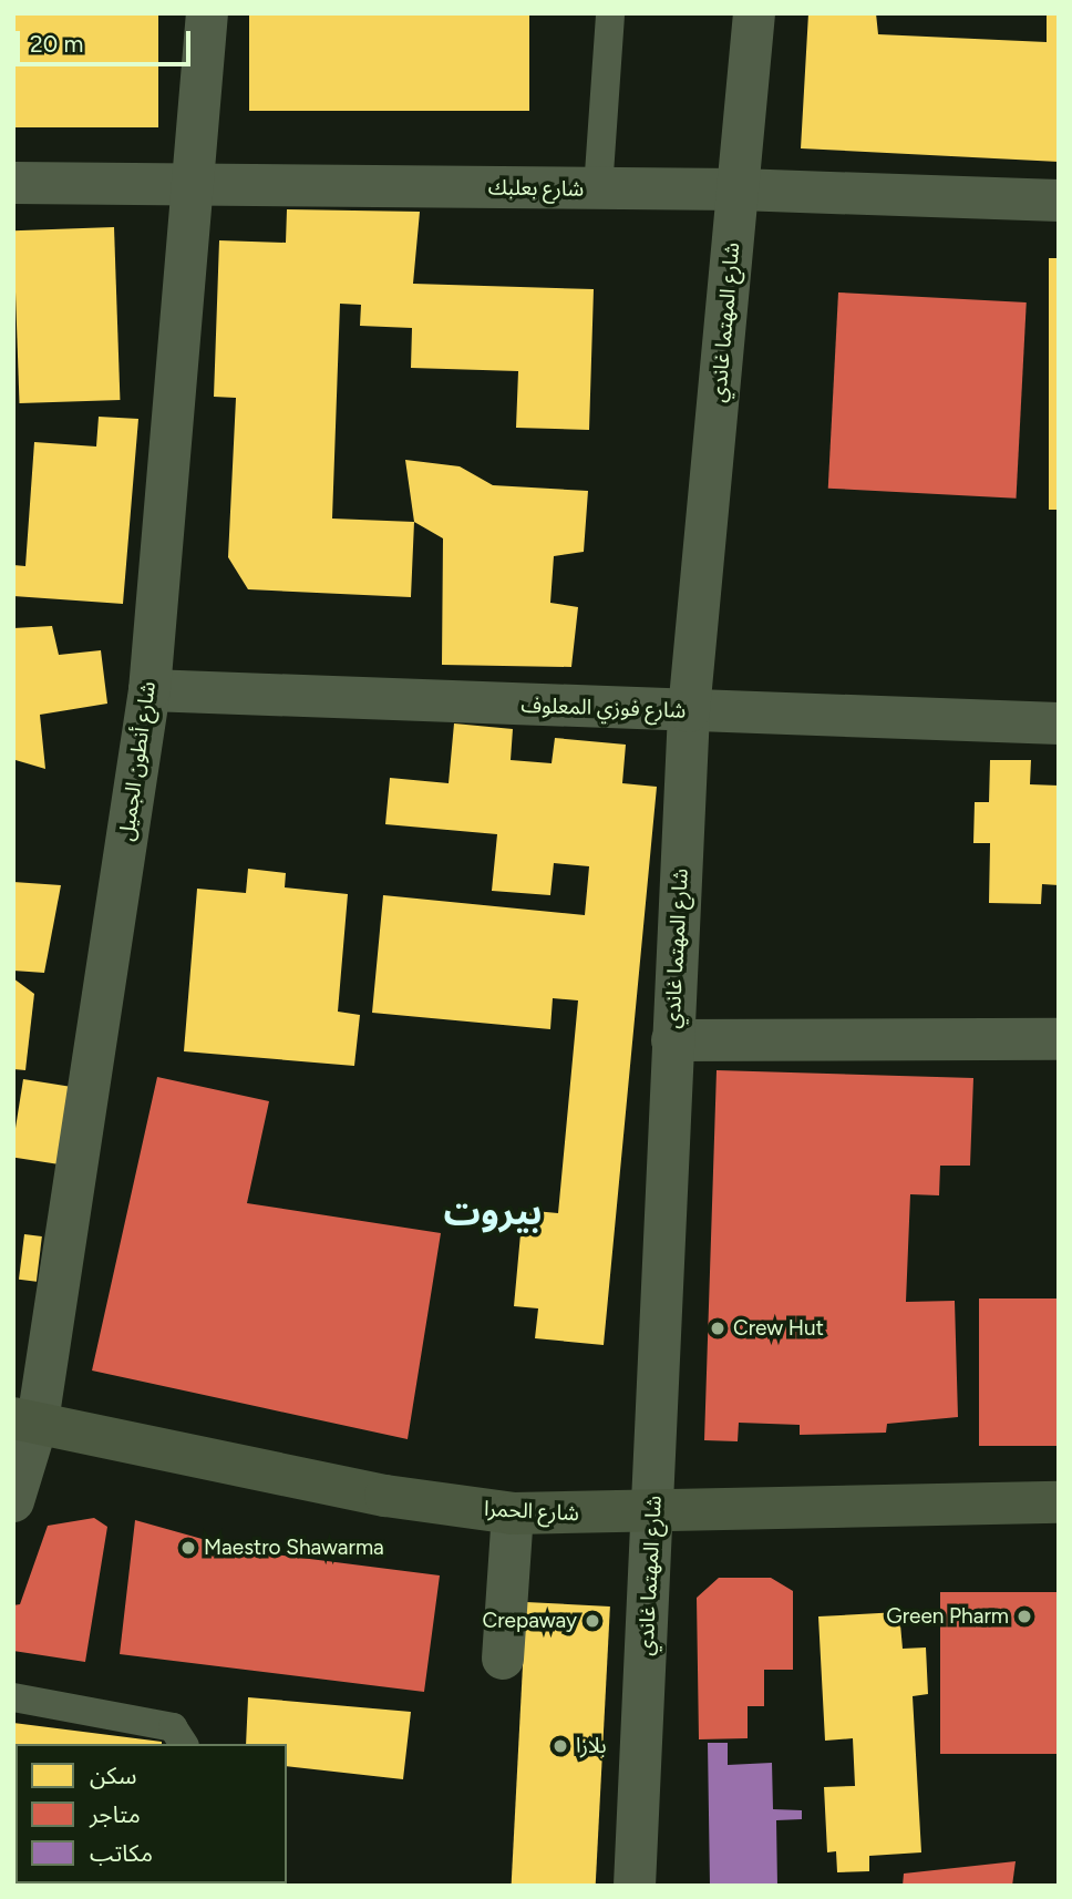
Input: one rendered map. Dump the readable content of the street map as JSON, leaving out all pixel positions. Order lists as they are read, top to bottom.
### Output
{
  "streets": {
    "main road": ["شارع الحمرا"],
    "street": [
      "شارع بعلبك",
      "شارع المهتما غاندي",
      "شارع فوزي المعلوف",
      "شارع أنطون الجميل"
    ]
  },
  "crossings": [
    ["شارع بعلبك", "شارع المهتما غاندي"],
    ["شارع بعلبك", "شارع أنطون الجميل"],
    ["شارع المهتما غاندي", "شارع فوزي المعلوف"],
    ["شارع المهتما غاندي", "شارع الحمرا"],
    ["شارع فوزي المعلوف", "شارع أنطون الجميل"],
    ["شارع أنطون الجميل", "شارع الحمرا"]
  ],
  "districts": ["بيروت"],
  "places": [
    "Crew Hut",
    "Maestro Shawarma",
    "Green Pharm",
    "Crepaway",
    "بلازا"
  ],
  "legend": ["سكن", "متاجر", "مكاتب"],
  "scale_bar": "20 m"
}
